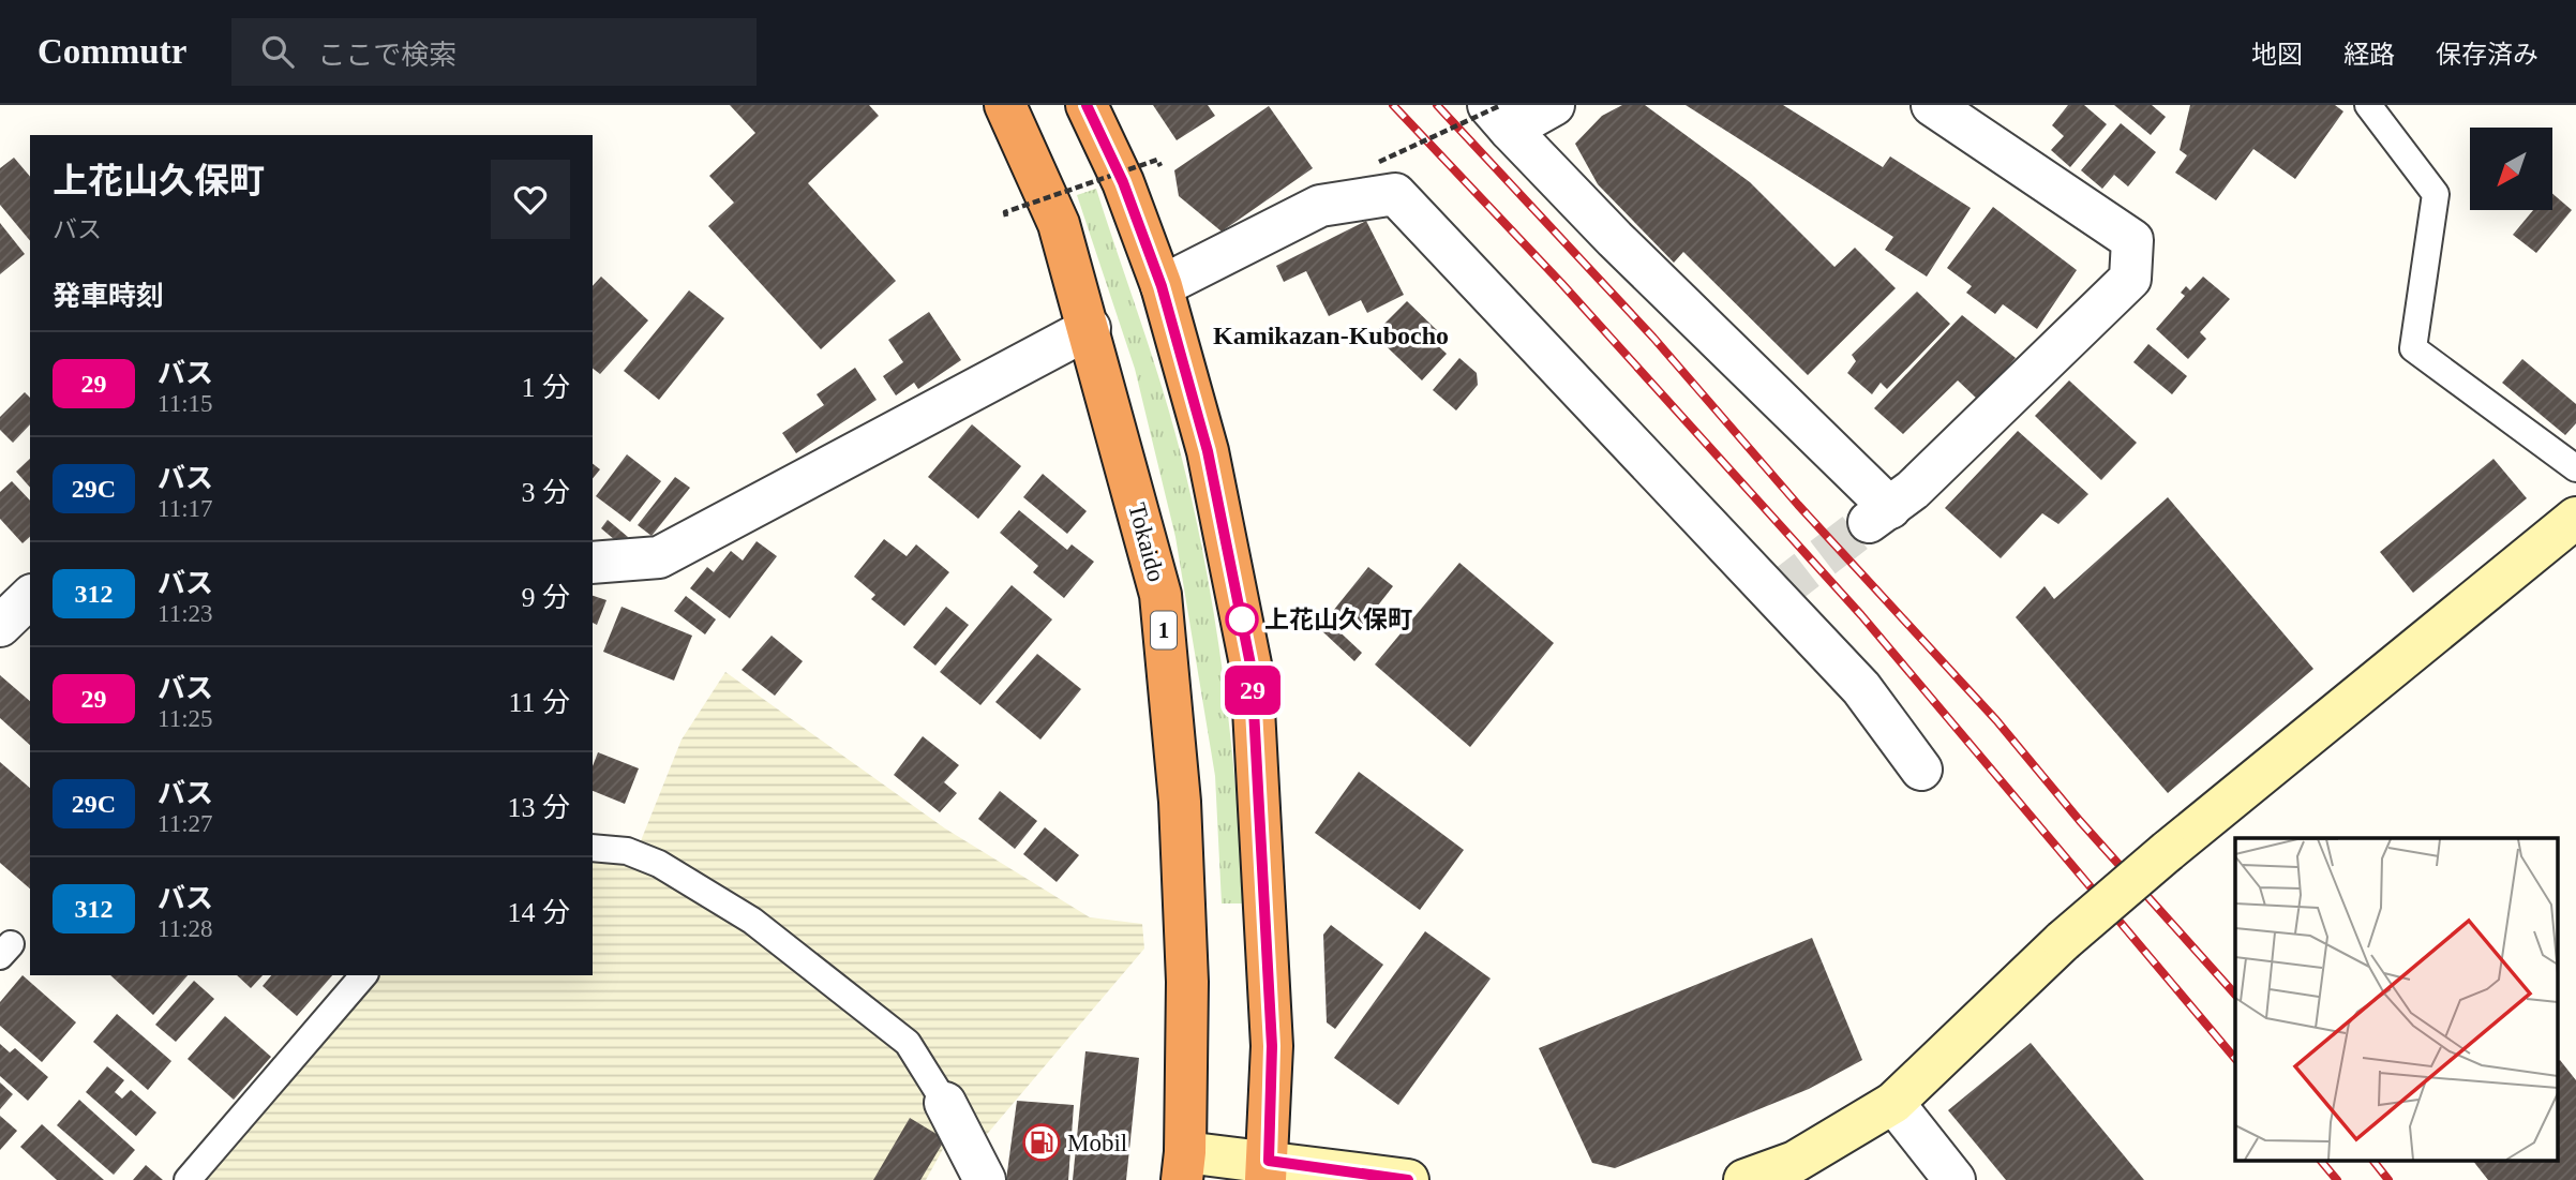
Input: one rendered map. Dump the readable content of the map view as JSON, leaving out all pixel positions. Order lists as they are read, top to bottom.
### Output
{
  "streets": {
    "highway": ["Tokaido", "1"]
  },
  "districts": ["Kamikazan-Kubocho"],
  "places": {
    "other": ["上花山久保町"],
    "fuel station": ["Mobil"]
  },
  "lines": ["bus line 29"],
  "north": "bottom left",
  "page": {
    "header": "Commutr",
    "search": "ここで検索",
    "nav": ["地図", "経路", "保存済み"],
    "on_map": "29",
    "heading": [
      ["上花山久保町", "バス"],
      "発車時刻"
    ],
    "list": [
      {
        "mark": "29",
        "name": "バス",
        "note": "11:15",
        "value": "1 分"
      },
      {
        "mark": "29C",
        "name": "バス",
        "note": "11:17",
        "value": "3 分"
      },
      {
        "mark": "312",
        "name": "バス",
        "note": "11:23",
        "value": "9 分"
      },
      {
        "mark": "29",
        "name": "バス",
        "note": "11:25",
        "value": "11 分"
      },
      {
        "mark": "29C",
        "name": "バス",
        "note": "11:27",
        "value": "13 分"
      },
      {
        "mark": "312",
        "name": "バス",
        "note": "11:28",
        "value": "14 分"
      }
    ]
  }
}
